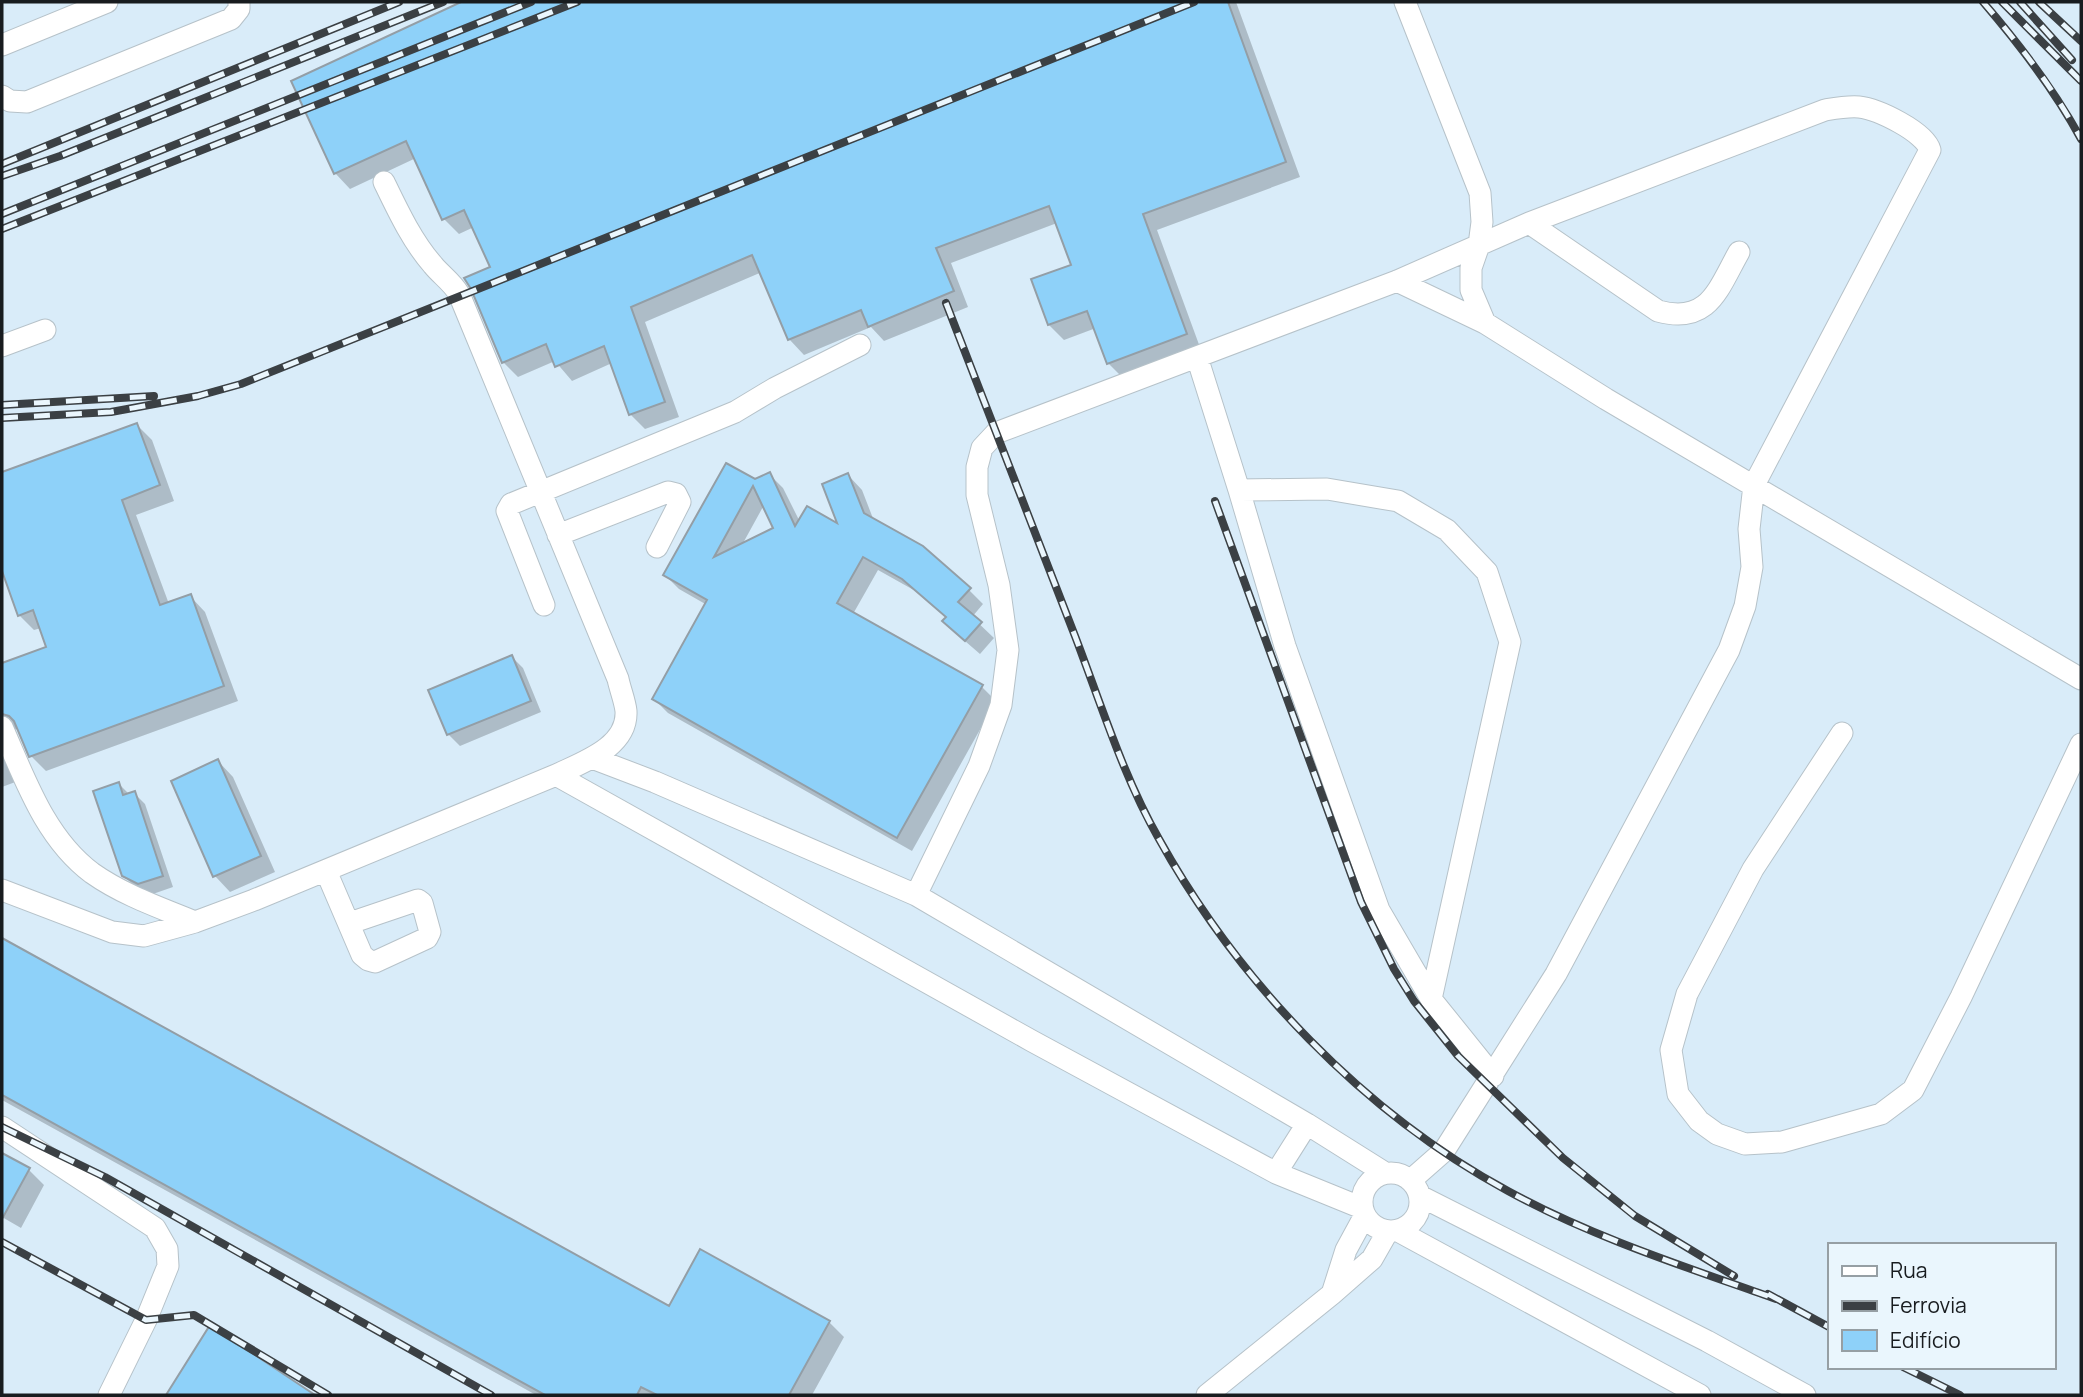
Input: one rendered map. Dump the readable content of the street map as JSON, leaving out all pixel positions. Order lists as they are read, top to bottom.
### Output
{
  "legend": ["Rua", "Ferrovia", "Edifício"]
}
